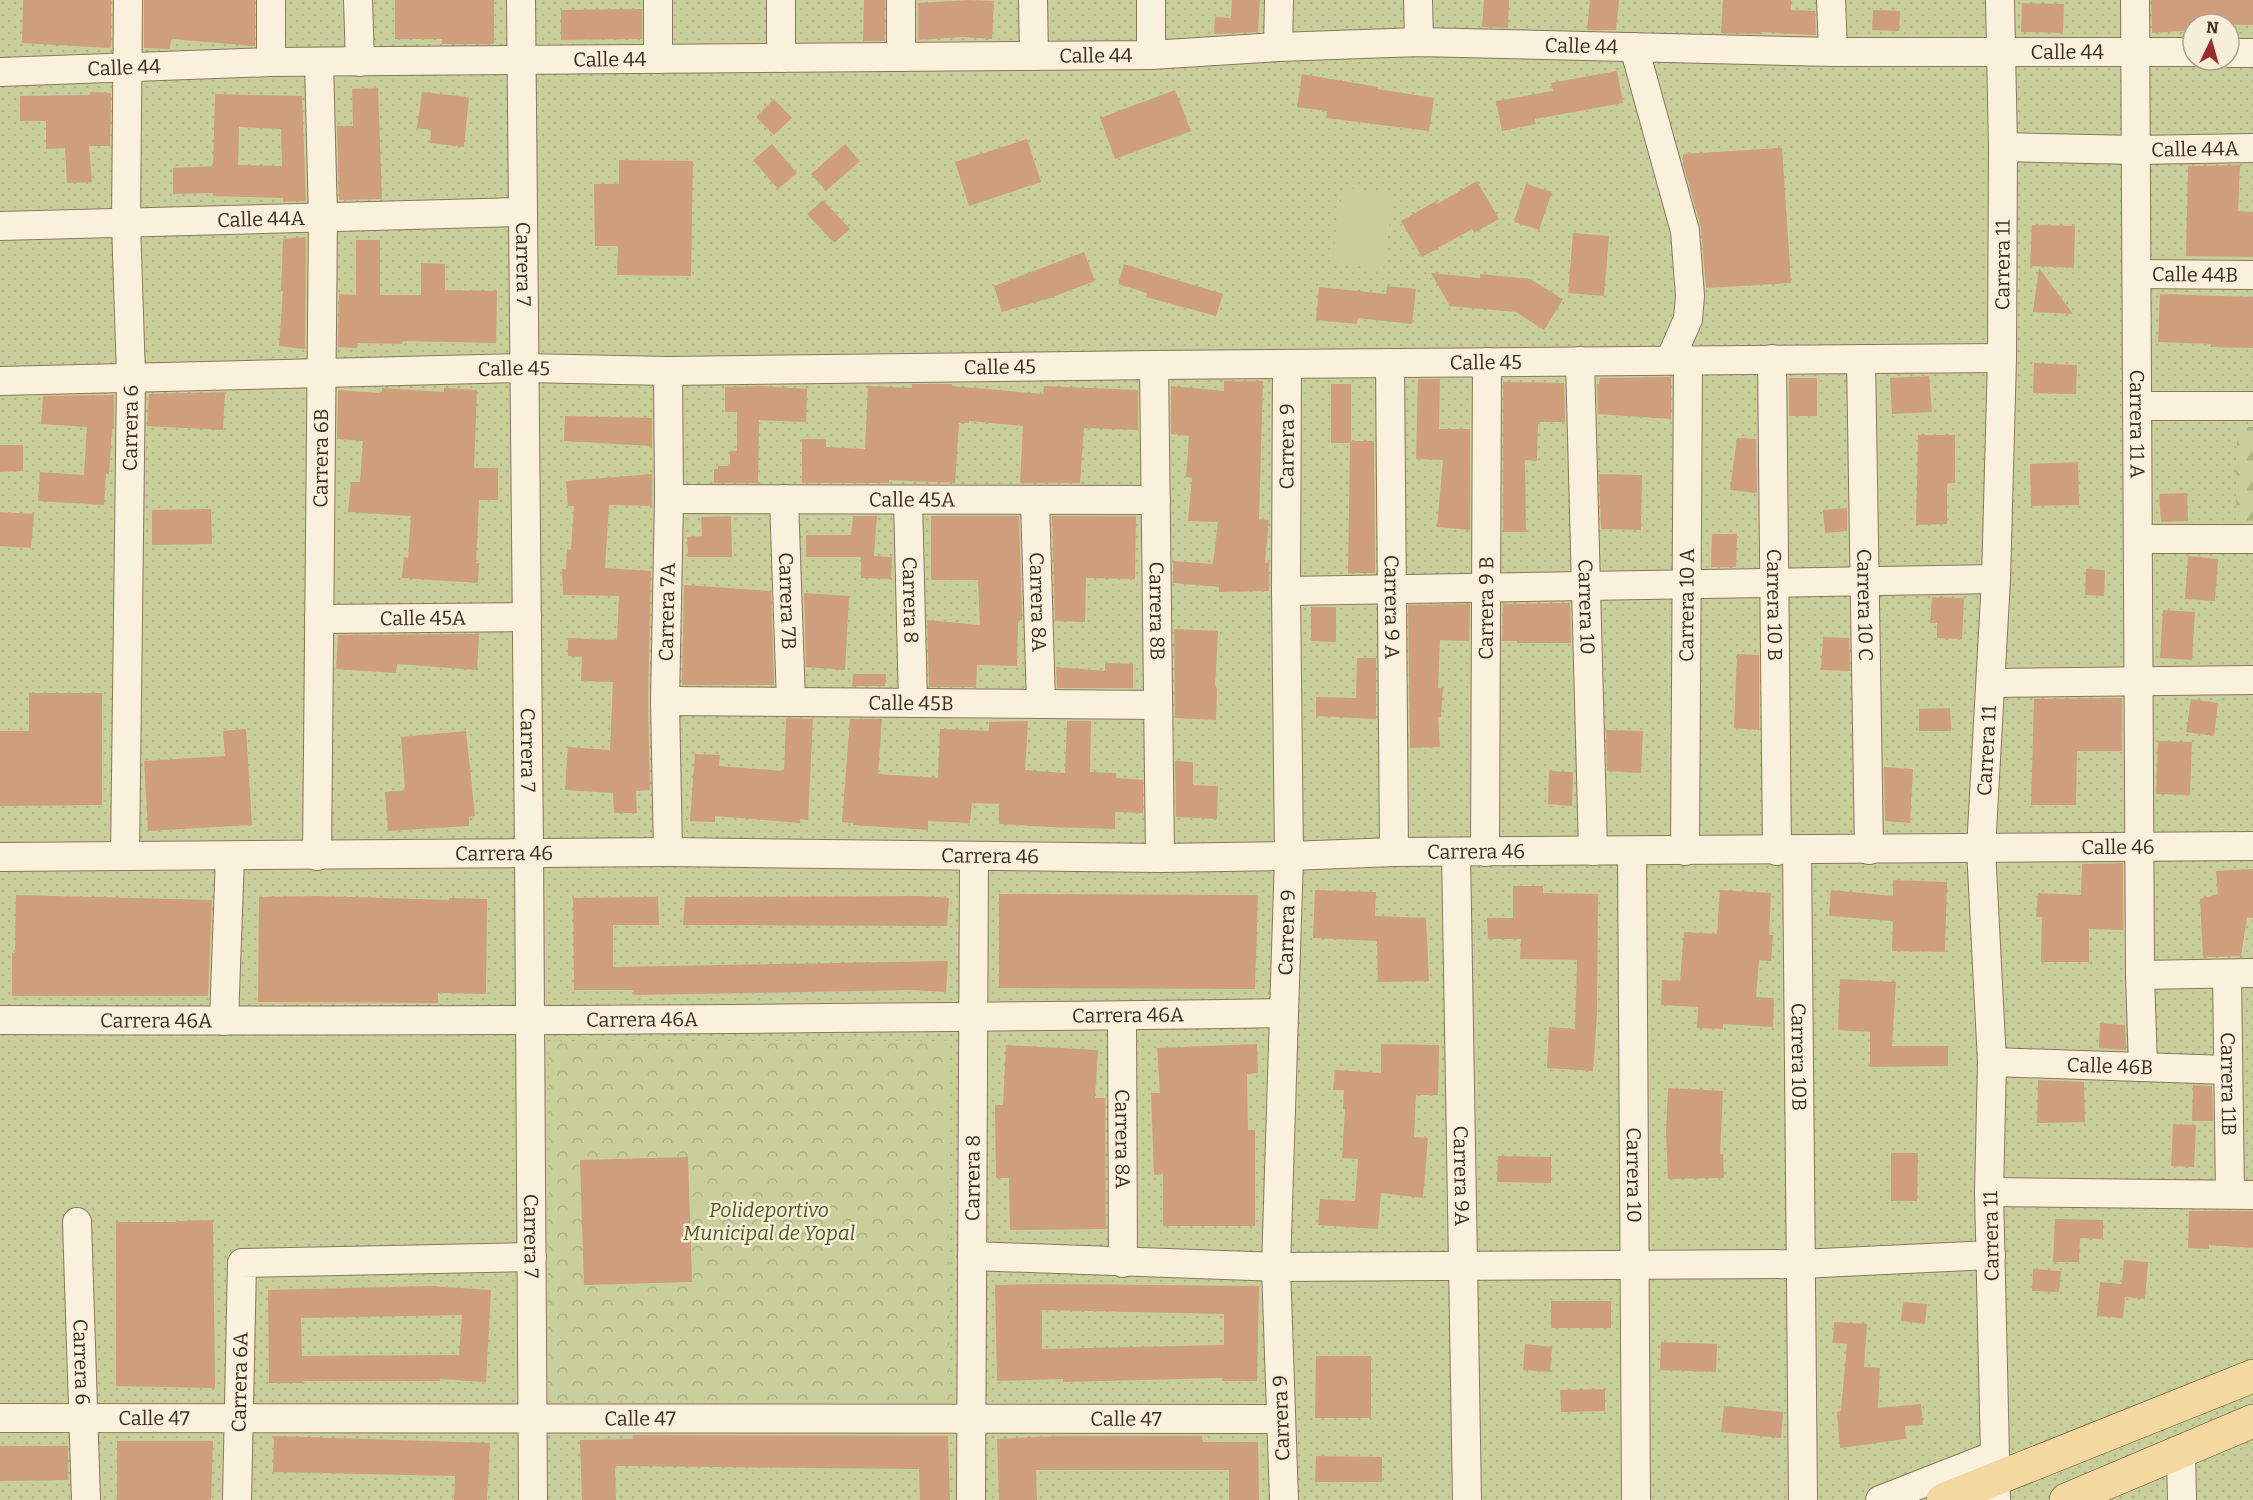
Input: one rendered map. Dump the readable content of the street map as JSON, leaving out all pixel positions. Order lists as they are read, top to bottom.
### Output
{
  "streets": {
    "street": [
      "Calle 44",
      "Calle 44A",
      "Carrera 7",
      "Carrera 11",
      "Calle 44B",
      "Calle 45",
      "Carrera 11 A",
      "Carrera 6",
      "Carrera 9",
      "Carrera 6B",
      "Calle 45A",
      "Carrera 7B",
      "Carrera 8",
      "Carrera 8A",
      "Carrera 10 C",
      "Carrera 10 B",
      "Carrera 10",
      "Carrera 10 A",
      "Carrera 9 B",
      "Carrera 9 A",
      "Carrera 8B",
      "Carrera 7A",
      "Calle 45B",
      "Calle 46",
      "Carrera 46",
      "Carrera 46A",
      "Carrera 10B",
      "Calle 46B",
      "Carrera 11B",
      "Carrera 9A",
      "Carrera 6A",
      "Calle 47"
    ]
  },
  "crossings": [
    ["Calle 44", "Carrera 7"],
    ["Calle 44", "Carrera 11"],
    ["Calle 44", "Carrera 11 A"],
    ["Calle 44", "Carrera 6"],
    ["Calle 44", "Carrera 6B"],
    ["Calle 44A", "Carrera 7"],
    ["Calle 44A", "Carrera 11"],
    ["Calle 44A", "Carrera 11 A"],
    ["Calle 44A", "Carrera 6"],
    ["Calle 44A", "Carrera 6B"],
    ["Carrera 7", "Calle 45"],
    ["Carrera 7", "Calle 45A"],
    ["Carrera 7", "Carrera 46"],
    ["Carrera 7", "Carrera 46A"],
    ["Carrera 7", "Carrera 6A"],
    ["Carrera 7", "Calle 47"],
    ["Carrera 11", "Calle 45"],
    ["Carrera 11", "Calle 46"],
    ["Carrera 11", "Carrera 46"],
    ["Carrera 11", "Calle 46B"],
    ["Calle 44B", "Carrera 11 A"],
    ["Calle 45", "Carrera 6"],
    ["Calle 45", "Carrera 9"],
    ["Calle 45", "Carrera 6B"],
    ["Calle 45", "Carrera 10 C"],
    ["Calle 45", "Carrera 10 B"],
    ["Calle 45", "Carrera 10"],
    ["Calle 45", "Carrera 10 A"],
    ["Calle 45", "Carrera 9 B"],
    ["Calle 45", "Carrera 9 A"],
    ["Calle 45", "Carrera 8B"],
    ["Calle 45", "Carrera 7A"],
    ["Carrera 11 A", "Calle 46"],
    ["Carrera 11 A", "Calle 46B"],
    ["Carrera 6", "Carrera 46"],
    ["Carrera 6", "Calle 47"],
    ["Carrera 9", "Carrera 46"],
    ["Carrera 9", "Carrera 46A"],
    ["Carrera 9", "Calle 47"],
    ["Carrera 6B", "Calle 45A"],
    ["Carrera 6B", "Carrera 46"],
    ["Calle 45A", "Carrera 7B"],
    ["Calle 45A", "Carrera 8"],
    ["Calle 45A", "Carrera 8A"],
    ["Calle 45A", "Carrera 8B"],
    ["Calle 45A", "Carrera 7A"],
    ["Carrera 7B", "Calle 45B"],
    ["Carrera 8", "Calle 45B"],
    ["Carrera 8", "Carrera 46"],
    ["Carrera 8", "Carrera 46A"],
    ["Carrera 8", "Calle 47"],
    ["Carrera 8A", "Calle 45B"],
    ["Carrera 8A", "Carrera 46A"],
    ["Carrera 10 C", "Carrera 46"],
    ["Carrera 10 B", "Carrera 46"],
    ["Carrera 10 B", "Carrera 10B"],
    ["Carrera 10", "Carrera 46"],
    ["Carrera 10 A", "Carrera 46"],
    ["Carrera 9 B", "Carrera 46"],
    ["Carrera 9 A", "Carrera 46"],
    ["Carrera 8B", "Calle 45B"],
    ["Carrera 8B", "Carrera 46"],
    ["Carrera 7A", "Calle 45B"],
    ["Carrera 7A", "Carrera 46"],
    ["Calle 46", "Carrera 46"],
    ["Carrera 46", "Carrera 10B"],
    ["Carrera 46", "Carrera 9A"],
    ["Calle 46B", "Carrera 11B"],
    ["Carrera 6A", "Calle 47"]
  ],
  "parks": ["Polideportivo Municipal de Yopal"],
  "north": "top"
}
